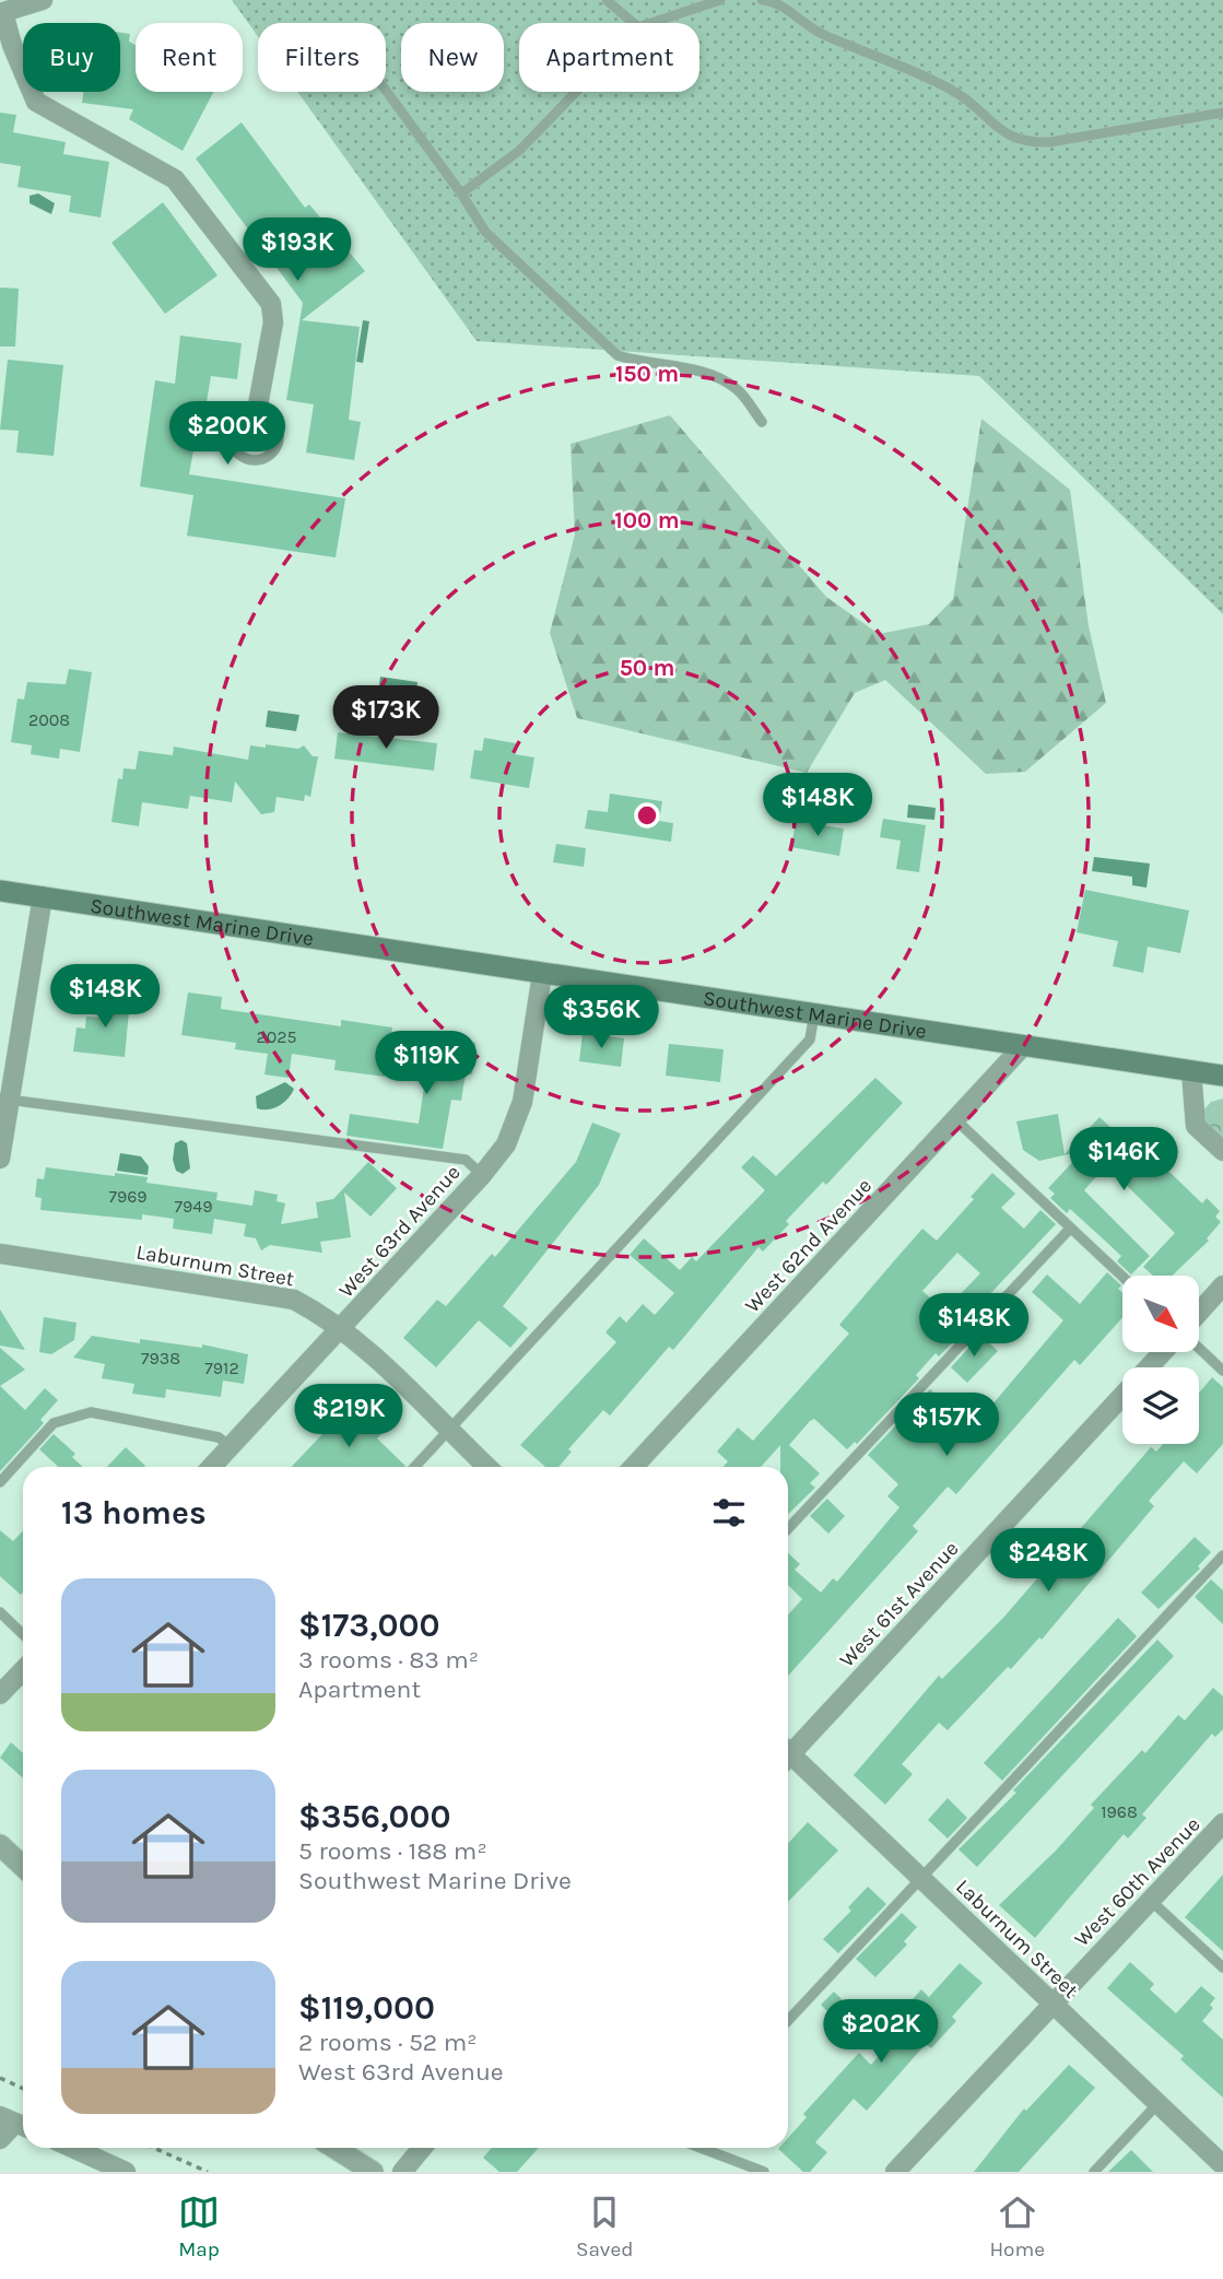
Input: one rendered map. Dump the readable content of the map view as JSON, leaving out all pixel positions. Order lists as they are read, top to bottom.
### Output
{
  "streets": {
    "main road": ["Southwest Marine Drive"],
    "street": [
      "West 63rd Avenue",
      "West 62nd Avenue",
      "Laburnum Street",
      "West 61st Avenue",
      "West 60th Avenue"
    ]
  },
  "crossings": [
    ["Southwest Marine Drive", "West 63rd Avenue"],
    ["Southwest Marine Drive", "West 62nd Avenue"],
    ["West 63rd Avenue", "Laburnum Street"],
    ["Laburnum Street", "West 60th Avenue"]
  ],
  "house_numbers": [
    "2008",
    "2025",
    "7969",
    "7949",
    "7938",
    "7912",
    "1968"
  ],
  "north": "bottom right",
  "page": {
    "chip": [
      "Buy",
      "Rent",
      "Filters",
      "New",
      "Apartment"
    ],
    "price": [
      "$193K",
      "$200K",
      "$173K",
      "$148K",
      "$148K",
      "$356K",
      "$119K",
      "$146K",
      "$148K",
      "$219K",
      "$157K",
      "$248K",
      "$202K"
    ],
    "heading": "13 homes",
    "list": [
      {
        "name": "$173,000",
        "note": "3 rooms · 83 m² · Apartment"
      },
      {
        "name": "$356,000",
        "note": "5 rooms · 188 m² · Southwest Marine Drive"
      },
      {
        "name": "$119,000",
        "note": "2 rooms · 52 m² · West 63rd Avenue"
      }
    ],
    "tabs": ["Map", "Saved", "Home"]
  },
  "rings": ["150 m", "100 m", "50 m"]
}
